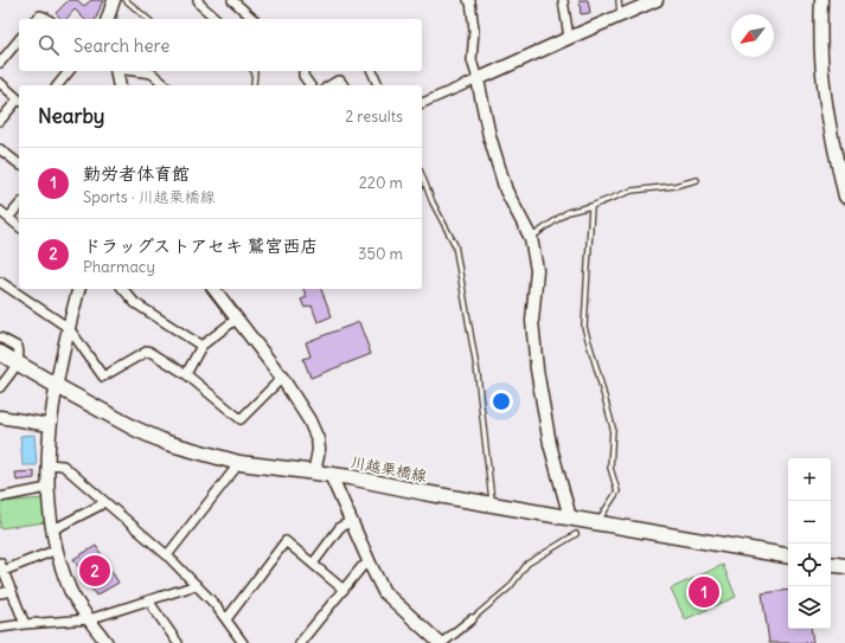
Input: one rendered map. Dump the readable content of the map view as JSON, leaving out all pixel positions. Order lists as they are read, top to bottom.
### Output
{
  "streets": {
    "main road": ["川越栗橋線"]
  },
  "north": "bottom left",
  "page": {
    "search": "Search here",
    "heading": ["Nearby", "2 results"],
    "list": [
      {
        "mark": "1",
        "name": "勤労者体育館",
        "note": "Sports · 川越栗橋線",
        "value": "220 m"
      },
      {
        "mark": "2",
        "name": "ドラッグストアセキ 鷲宮西店",
        "note": "Pharmacy",
        "value": "350 m"
      }
    ],
    "map_buttons": ["+", "−"],
    "pins": ["2", "1"]
  }
}
